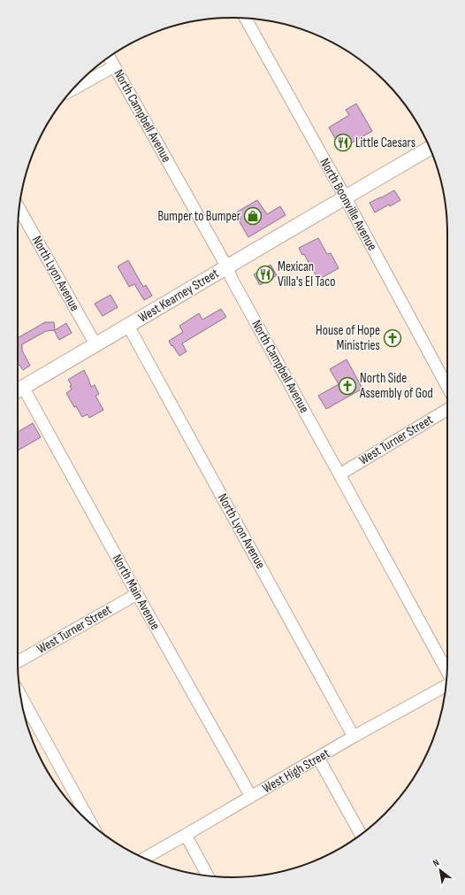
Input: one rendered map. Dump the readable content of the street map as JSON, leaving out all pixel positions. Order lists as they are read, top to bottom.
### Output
{
  "streets": {
    "main road": ["West Kearney Street"],
    "street": [
      "North Campbell Avenue",
      "North Boonville Avenue",
      "North Lyon Avenue",
      "West Turner Street",
      "North Main Avenue",
      "West High Street"
    ]
  },
  "crossings": [
    ["North Campbell Avenue", "West Kearney Street"],
    ["North Campbell Avenue", "West Turner Street"],
    ["North Boonville Avenue", "West Kearney Street"],
    ["North Lyon Avenue", "West Kearney Street"],
    ["North Lyon Avenue", "West High Street"],
    ["West Kearney Street", "North Main Avenue"],
    ["West Turner Street", "North Main Avenue"],
    ["North Main Avenue", "West High Street"]
  ],
  "places": {
    "restaurant": ["Little Caesars", "Mexican Villa's El Taco"],
    "shop": ["Bumper to Bumper"],
    "church": ["House of Hope Ministries", "North Side Assembly of God"]
  },
  "north": "top left"
}
